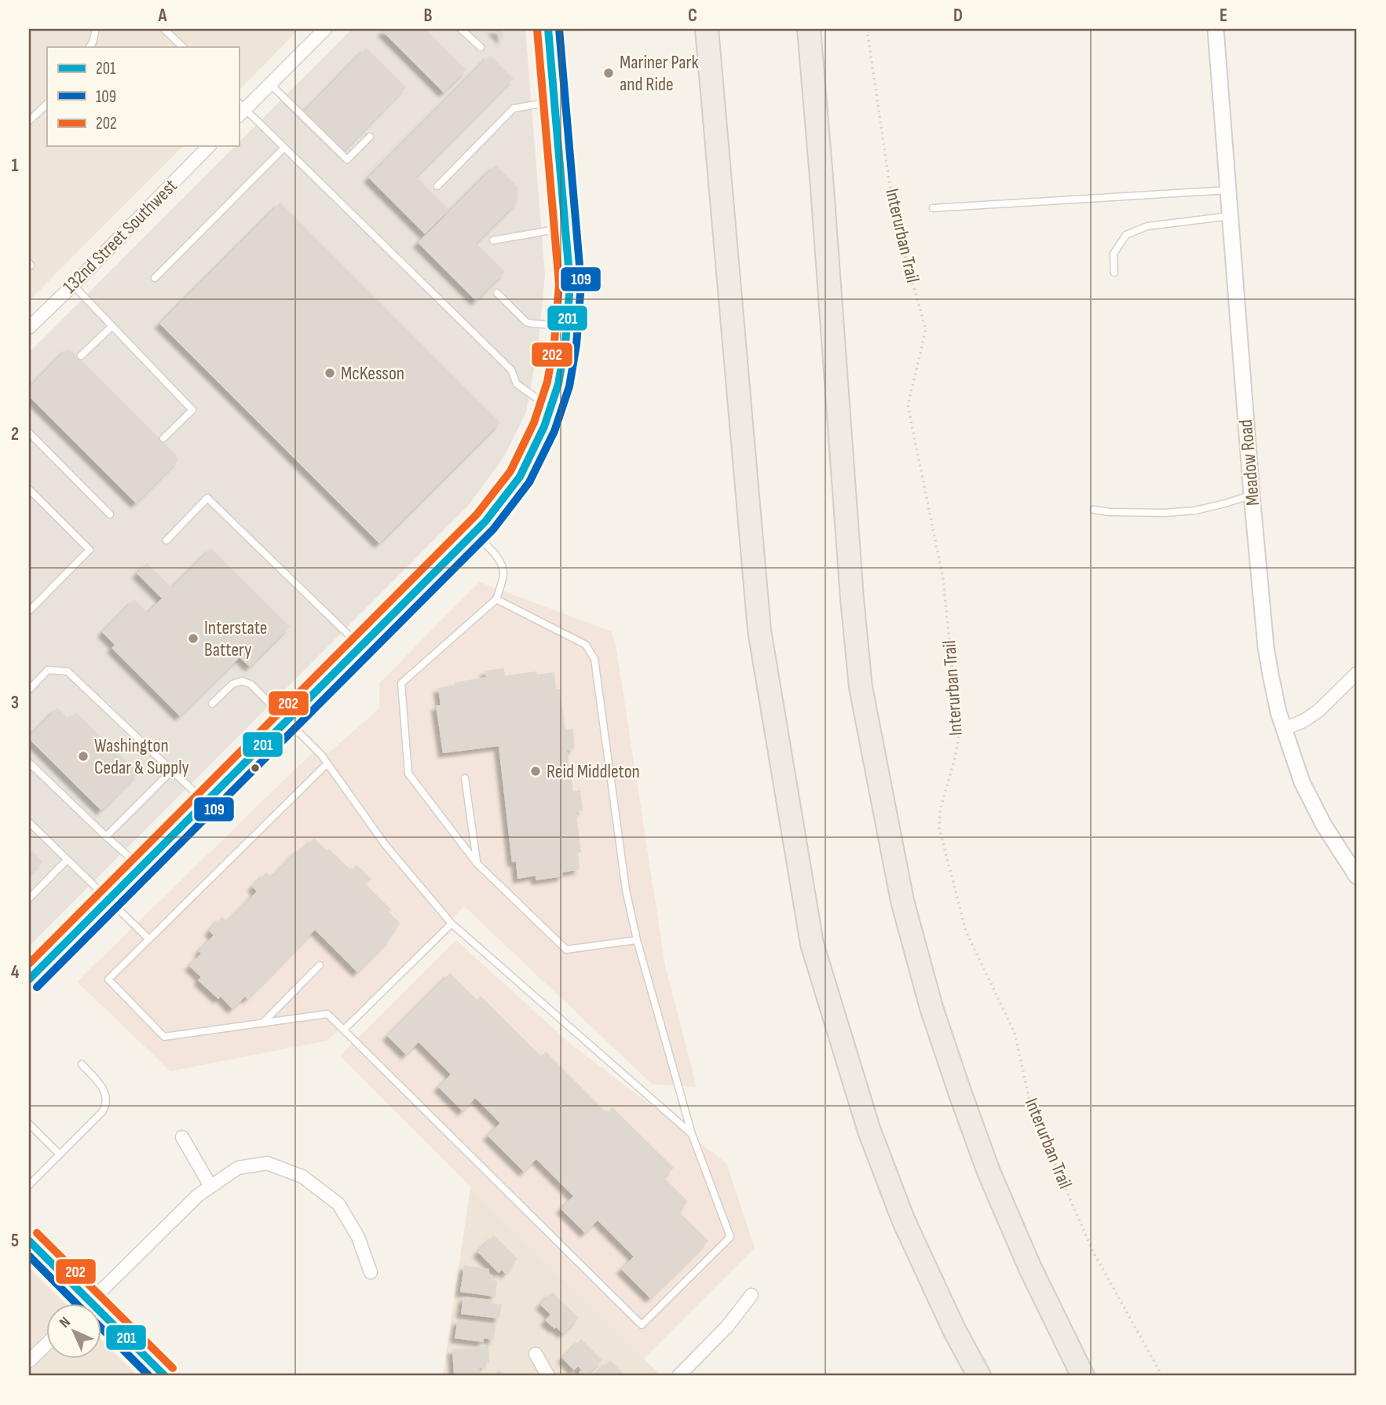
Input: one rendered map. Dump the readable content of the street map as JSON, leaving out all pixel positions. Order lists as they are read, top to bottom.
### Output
{
  "streets": {
    "street": ["132nd Street Southwest", "Meadow Road"],
    "path": ["Interurban Trail"]
  },
  "places": [
    "Mariner Park and Ride",
    "McKesson",
    "Interstate Battery",
    "Washington Cedar & Supply",
    "Reid Middleton"
  ],
  "lines": ["transit line 201", "transit line 109", "transit line 202"],
  "legend": ["201", "109", "202"],
  "north": "top left",
  "grid": {
    "columns": [
      "A",
      "B",
      "C",
      "D",
      "E"
    ],
    "rows": [
      "1",
      "2",
      "3",
      "4",
      "5"
    ]
  }
}
